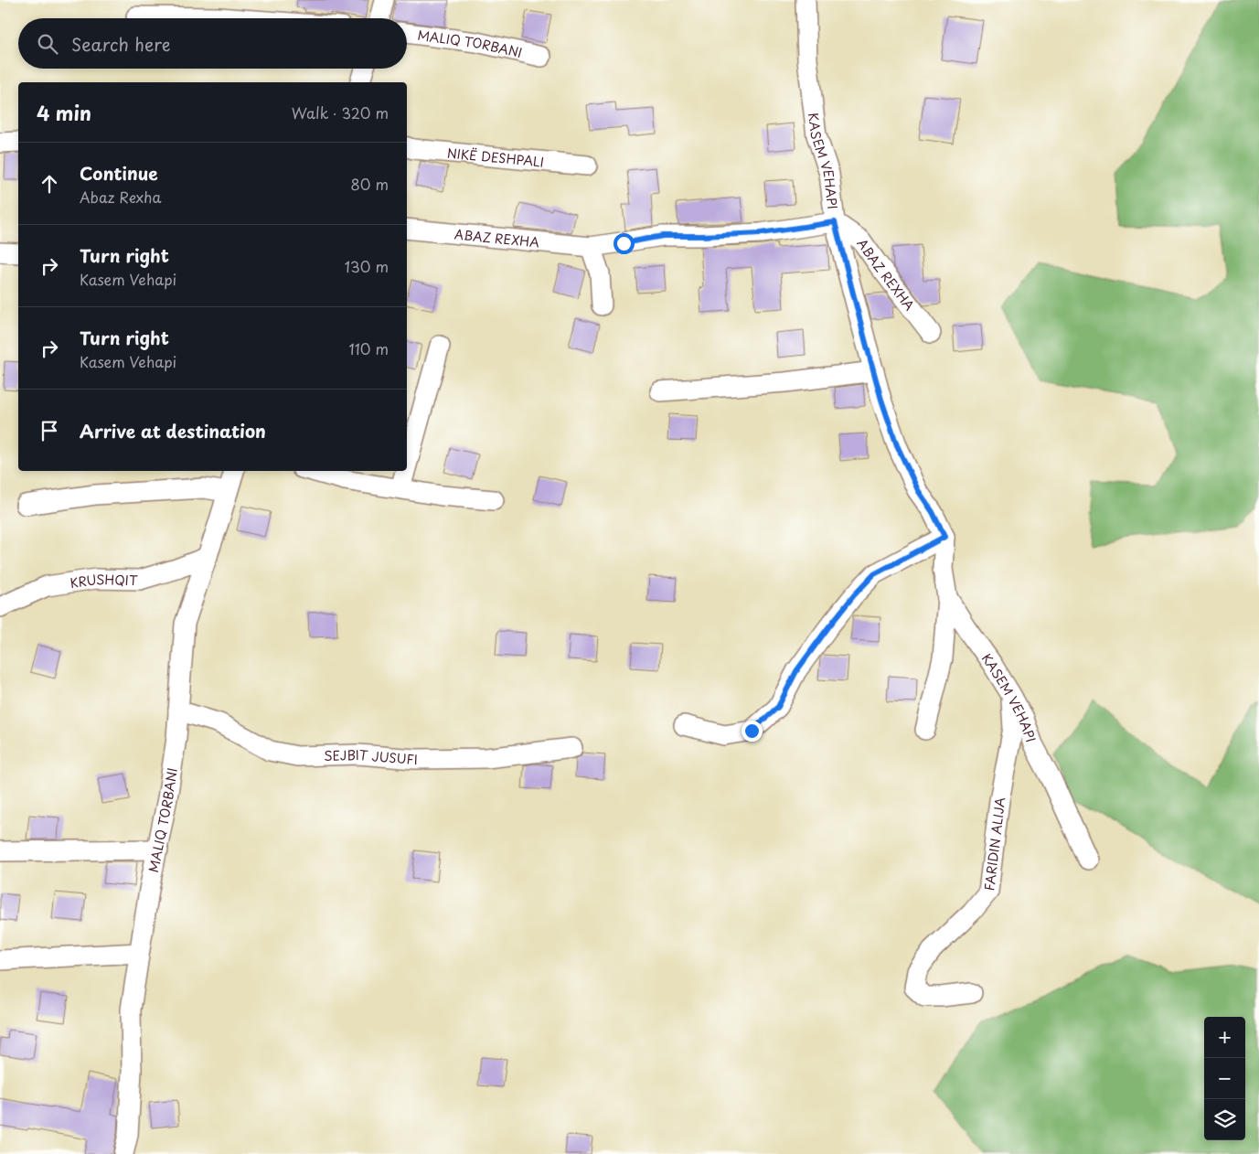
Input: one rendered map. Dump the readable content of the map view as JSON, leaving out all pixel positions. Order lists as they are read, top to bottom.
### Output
{
  "streets": {
    "street": [
      "MALIQ TORBANI",
      "NIKË DESHPALI",
      "KASEM VEHAPI",
      "ABAZ REXHA",
      "KRUSHQIT",
      "SEJBIT JUSUFI",
      "FARIDIN ALIJA"
    ]
  },
  "crossings": [
    ["MALIQ TORBANI", "KRUSHQIT"],
    ["MALIQ TORBANI", "SEJBIT JUSUFI"],
    ["KASEM VEHAPI", "ABAZ REXHA"],
    ["KASEM VEHAPI", "FARIDIN ALIJA"]
  ],
  "page": {
    "search": "Search here",
    "heading": ["4 min", "Walk · 320 m"],
    "list": [
      ["Continue", "Abaz Rexha", "80 m"],
      ["Turn right", "Kasem Vehapi", "130 m"],
      ["Turn right", "Kasem Vehapi", "110 m"],
      "Arrive at destination"
    ],
    "map_buttons": ["+", "−"]
  }
}
